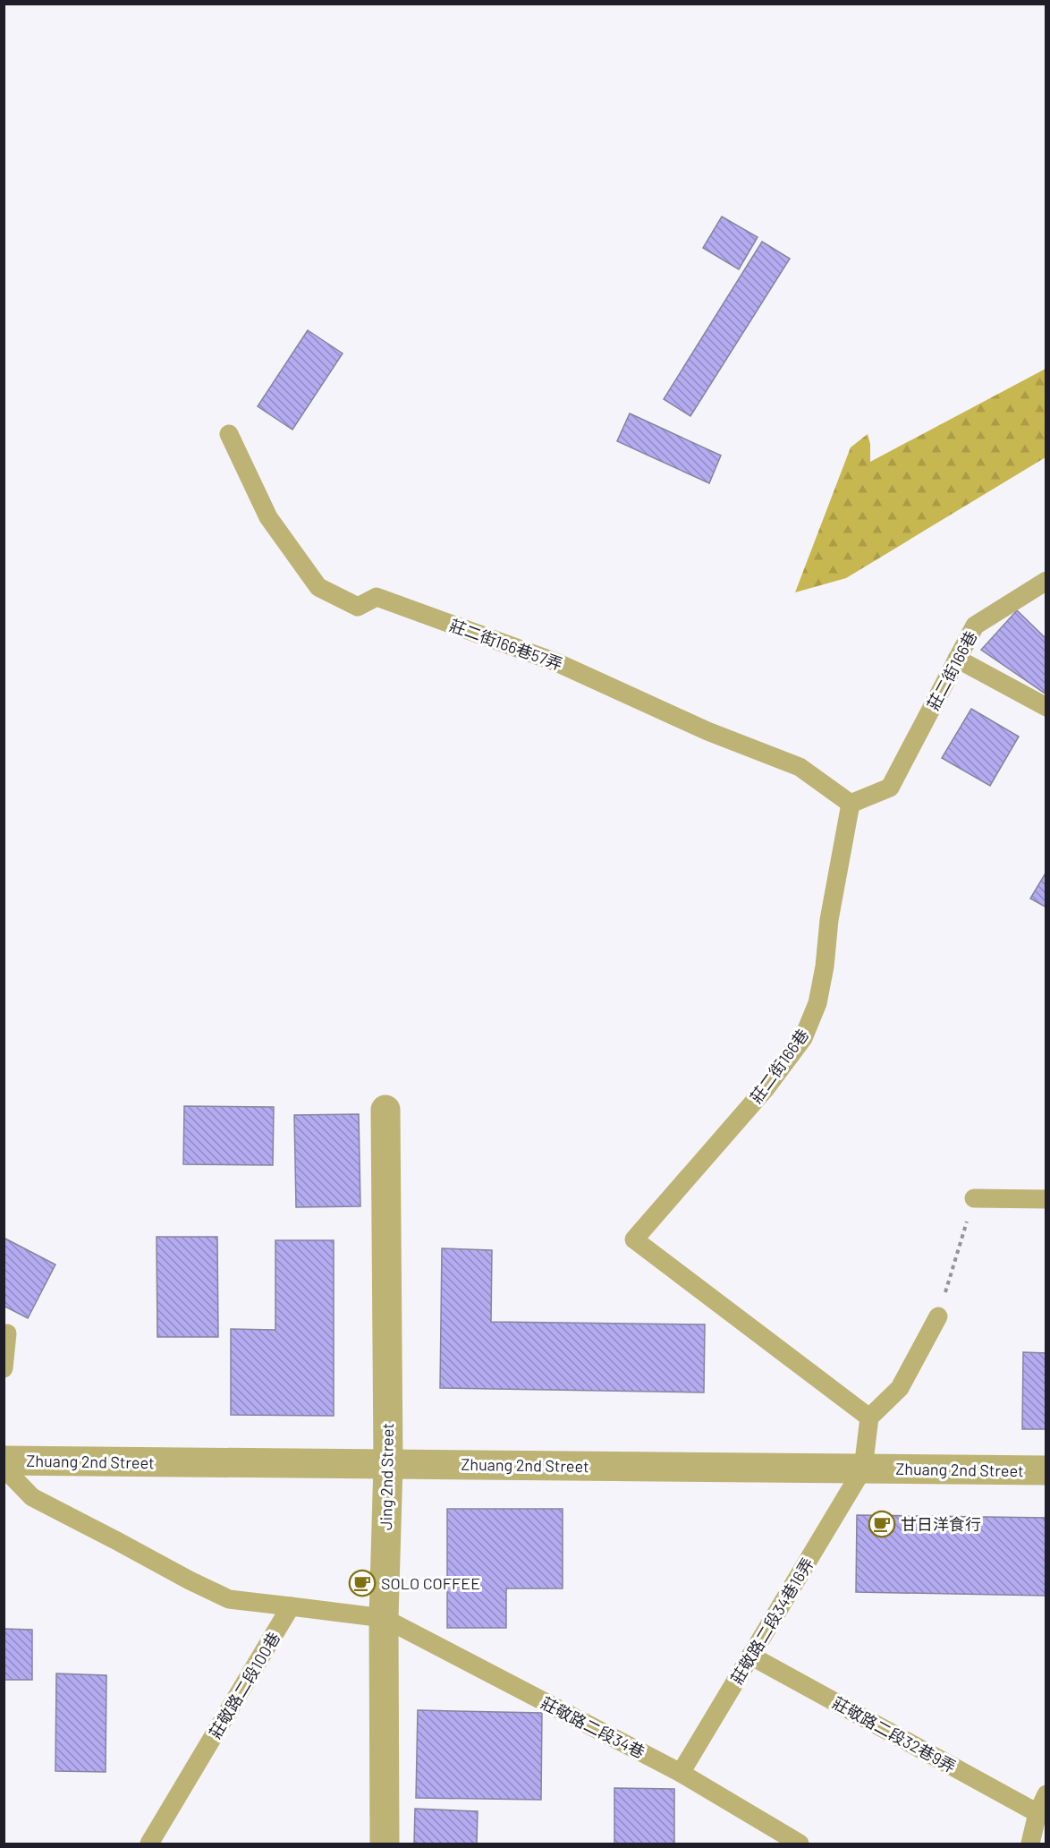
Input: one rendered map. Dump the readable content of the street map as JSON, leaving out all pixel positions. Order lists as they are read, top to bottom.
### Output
{
  "streets": {
    "street": ["Zhuang 2nd Street", "Jing 2nd Street"],
    "lane": [
      "莊二街166巷57弄",
      "莊二街166巷",
      "莊敬路二段34巷16弄",
      "莊敬路二段100巷",
      "莊敬路二段34巷",
      "莊敬路二段32巷9弄"
    ]
  },
  "crossings": [
    ["莊二街166巷57弄", "莊二街166巷"],
    ["Zhuang 2nd Street", "Jing 2nd Street"],
    ["Zhuang 2nd Street", "莊敬路二段34巷16弄"],
    ["Jing 2nd Street", "莊敬路二段34巷"],
    ["莊敬路二段34巷16弄", "莊敬路二段34巷"],
    ["莊敬路二段34巷16弄", "莊敬路二段32巷9弄"]
  ],
  "places": {
    "cafe": ["甘日洋食行", "SOLO COFFEE"]
  }
}
